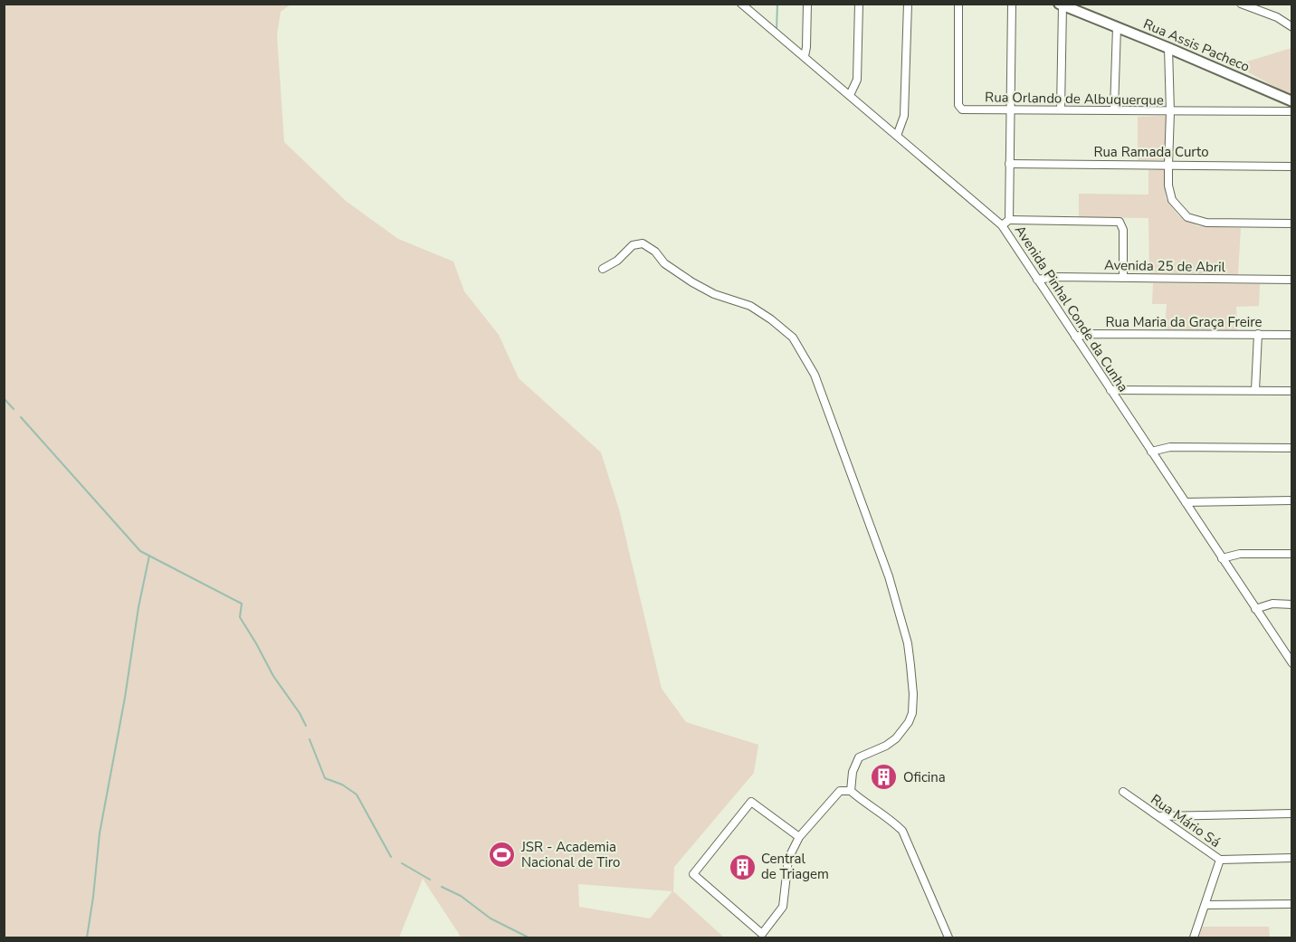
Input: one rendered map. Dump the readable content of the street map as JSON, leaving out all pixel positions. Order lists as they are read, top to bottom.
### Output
{
  "streets": {
    "street": [
      "Rua Assis Pacheco",
      "Rua Orlando de Albuquerque",
      "Rua Ramada Curto",
      "Avenida 25 de Abril",
      "Avenida Pinhal Conde da Cunha",
      "Rua Maria da Graça Freire",
      "Rua Mário Sá"
    ]
  },
  "crossings": [
    ["Avenida 25 de Abril", "Avenida Pinhal Conde da Cunha"],
    ["Avenida Pinhal Conde da Cunha", "Rua Maria da Graça Freire"]
  ],
  "places": {
    "building": ["Oficina", "Central de Triagem"],
    "sports": ["JSR - Academia Nacional de Tiro"]
  }
}
